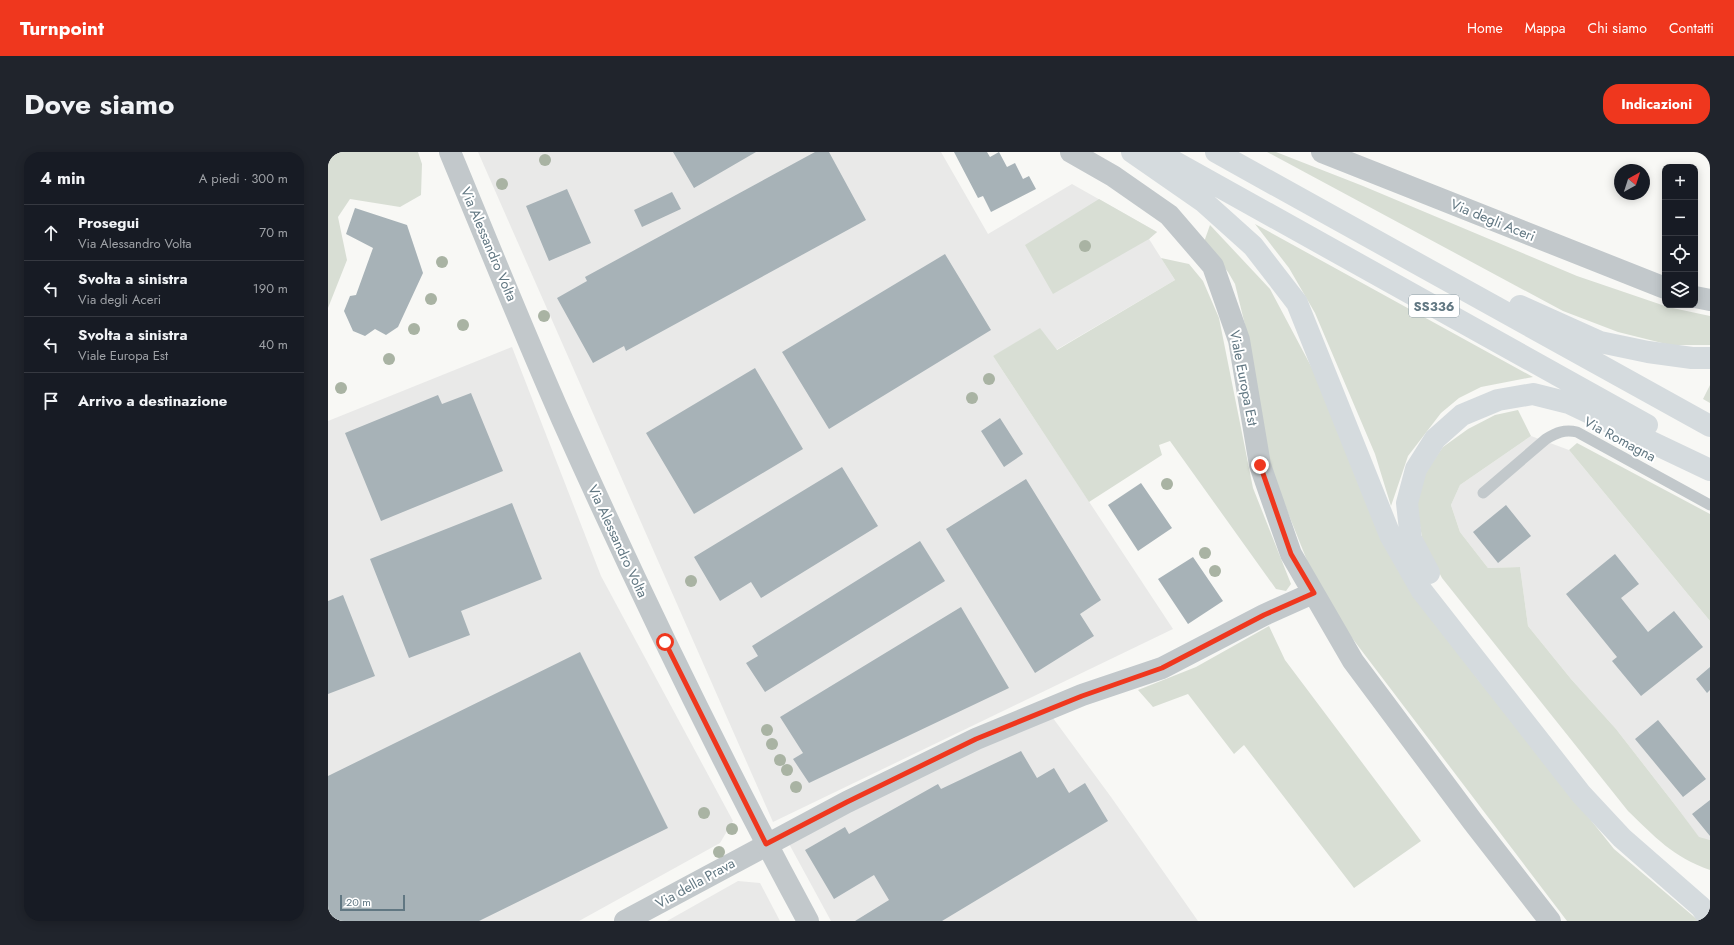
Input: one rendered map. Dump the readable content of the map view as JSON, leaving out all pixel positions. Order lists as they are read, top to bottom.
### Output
{
  "streets": {
    "highway": ["SS336"],
    "street": [
      "Via degli Aceri",
      "Via Alessandro Volta",
      "Viale Europa Est",
      "Via della Prava"
    ],
    "lane": ["Via Romagna"]
  },
  "crossings": [
    ["Via Alessandro Volta", "Via della Prava"]
  ],
  "scale_bar": "20 m",
  "north": "top right",
  "page": {
    "header": "Turnpoint",
    "nav": [
      "Home",
      "Mappa",
      "Chi siamo",
      "Contatti"
    ],
    "title": "Dove siamo",
    "buttons": "Indicazioni",
    "heading": ["4 min", "A piedi · 300 m"],
    "map_buttons": ["+", "−"],
    "list": [
      ["Prosegui", "Via Alessandro Volta", "70 m"],
      ["Svolta a sinistra", "Via degli Aceri", "190 m"],
      ["Svolta a sinistra", "Viale Europa Est", "40 m"],
      "Arrivo a destinazione"
    ],
    "scale": "20 m"
  }
}
